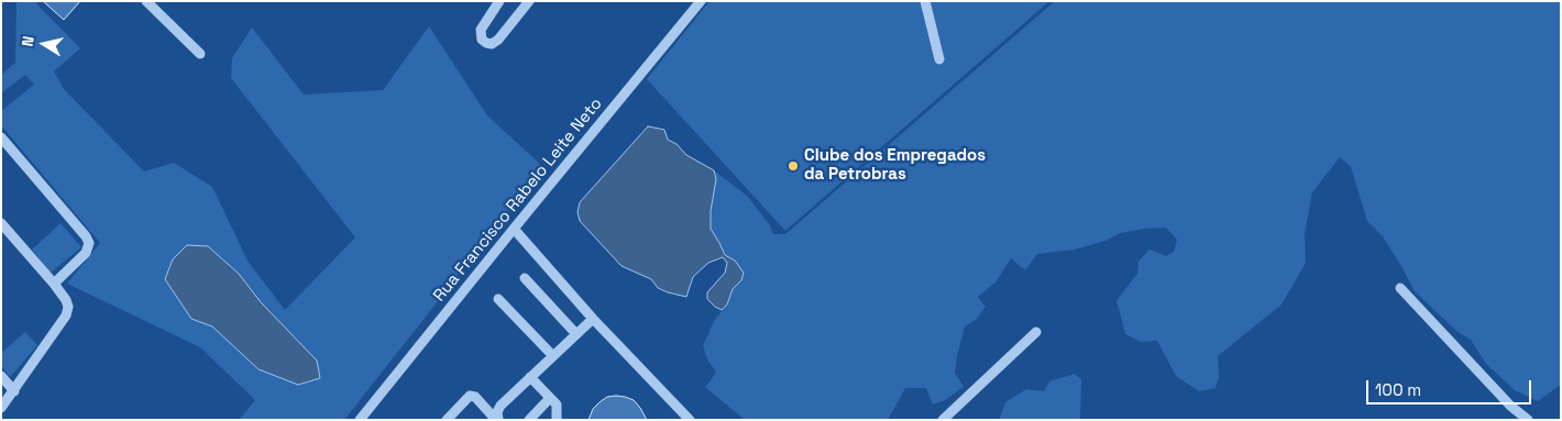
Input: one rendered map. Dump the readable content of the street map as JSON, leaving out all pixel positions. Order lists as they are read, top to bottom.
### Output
{
  "streets": {
    "street": ["Rua Francisco Rabelo Leite Neto"]
  },
  "places": ["Clube dos Empregados da Petrobras"],
  "scale_bar": "100 m",
  "north": "left"
}
